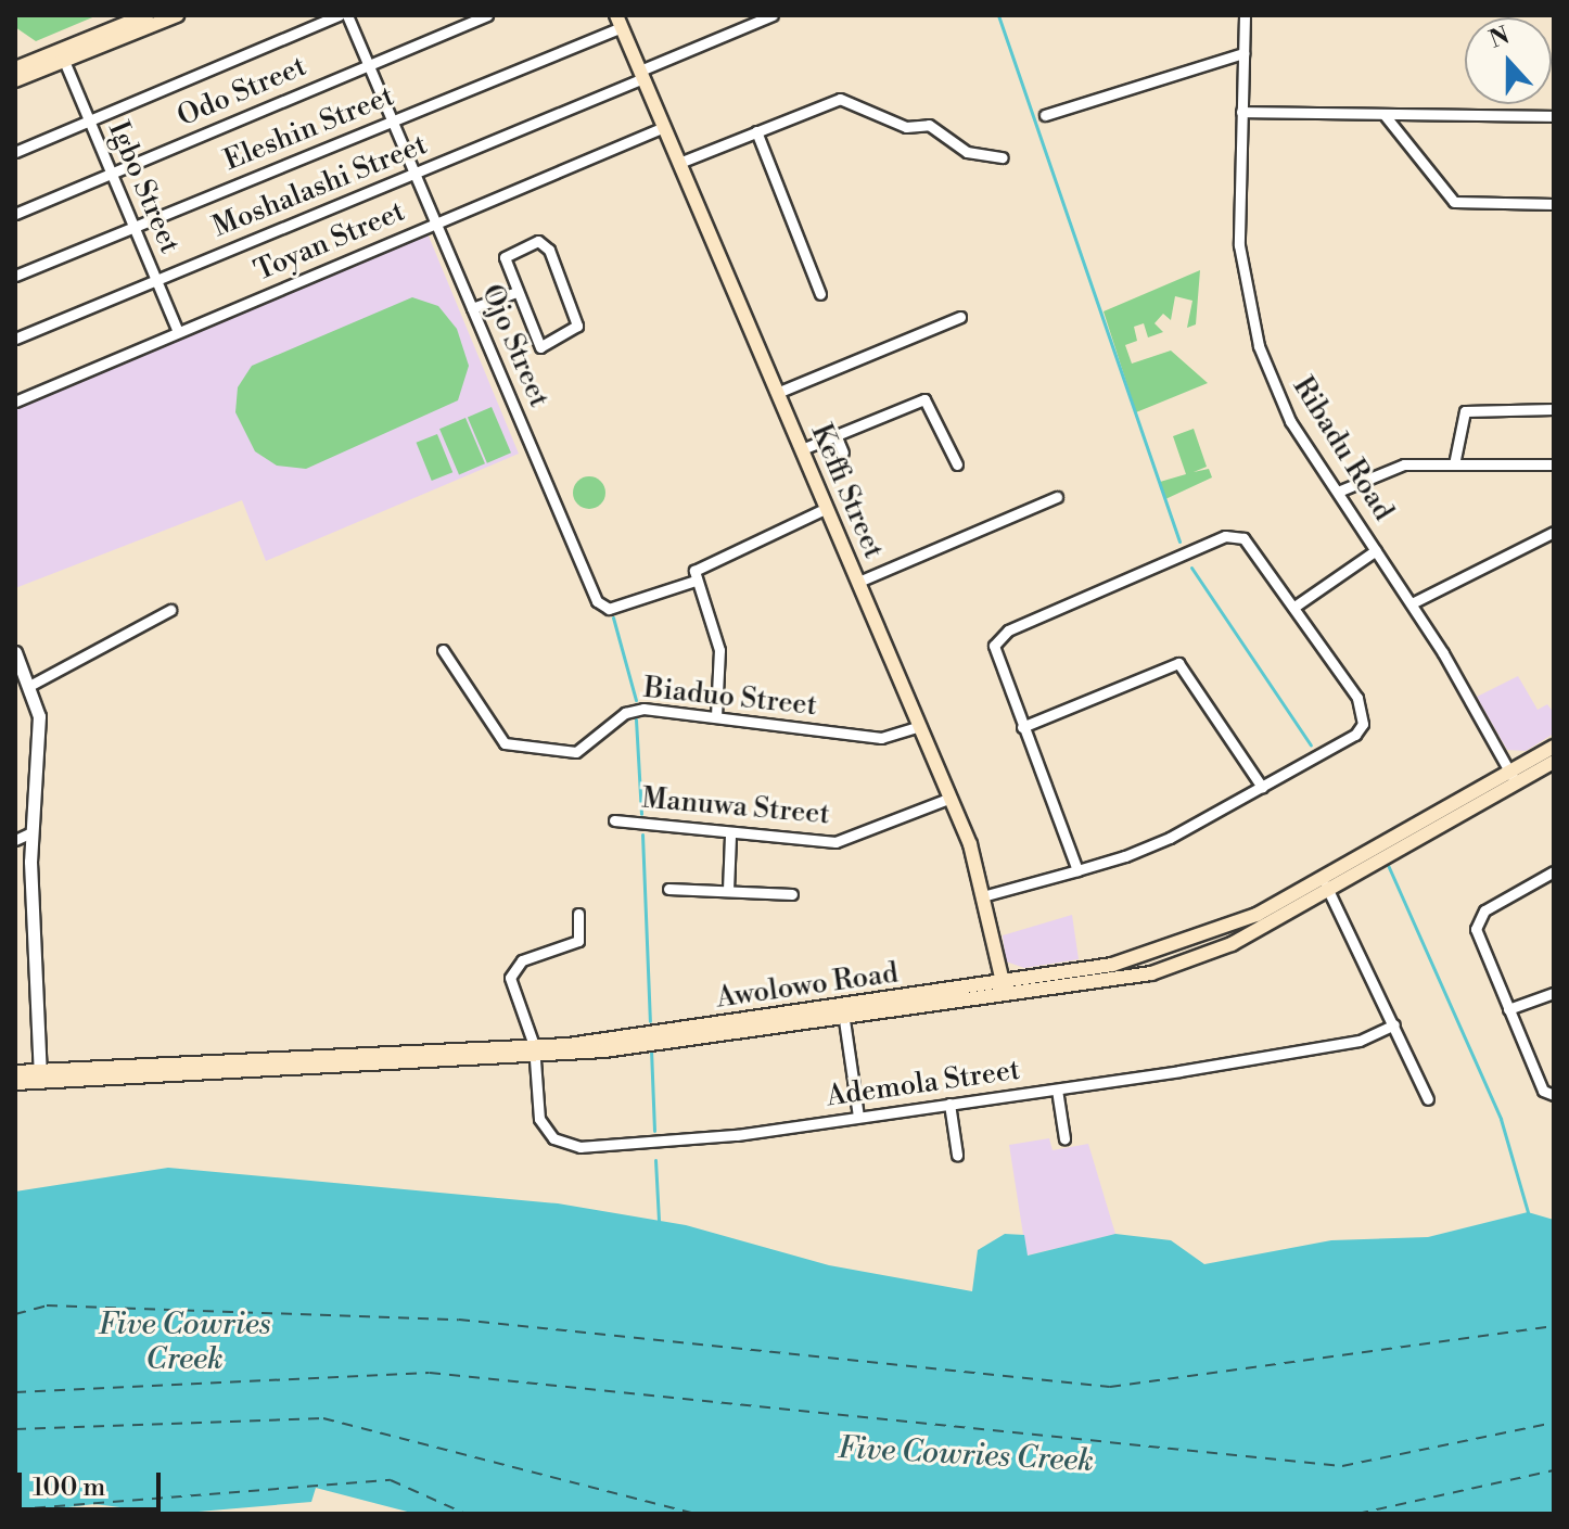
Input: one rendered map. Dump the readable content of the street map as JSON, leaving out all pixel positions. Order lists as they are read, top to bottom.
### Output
{
  "streets": {
    "main road": ["Keffi Street", "Awolowo Road"],
    "street": [
      "Odo Street",
      "Eleshin Street",
      "Moshalashi Street",
      "Igbo Street",
      "Toyan Street",
      "Ojo Street",
      "Ribadu Road",
      "Biaduo Street",
      "Manuwa Street",
      "Ademola Street"
    ]
  },
  "crossings": [
    ["Odo Street", "Igbo Street"],
    ["Odo Street", "Ojo Street"],
    ["Eleshin Street", "Igbo Street"],
    ["Eleshin Street", "Ojo Street"],
    ["Eleshin Street", "Keffi Street"],
    ["Moshalashi Street", "Igbo Street"],
    ["Moshalashi Street", "Ojo Street"],
    ["Moshalashi Street", "Keffi Street"],
    ["Igbo Street", "Toyan Street"],
    ["Toyan Street", "Ojo Street"],
    ["Toyan Street", "Keffi Street"],
    ["Ribadu Road", "Awolowo Road"],
    ["Keffi Street", "Biaduo Street"],
    ["Keffi Street", "Manuwa Street"],
    ["Keffi Street", "Awolowo Road"],
    ["Awolowo Road", "Ademola Street"]
  ],
  "water": ["Five Cowries Creek"],
  "scale_bar": "100 m",
  "north": "top"
}
